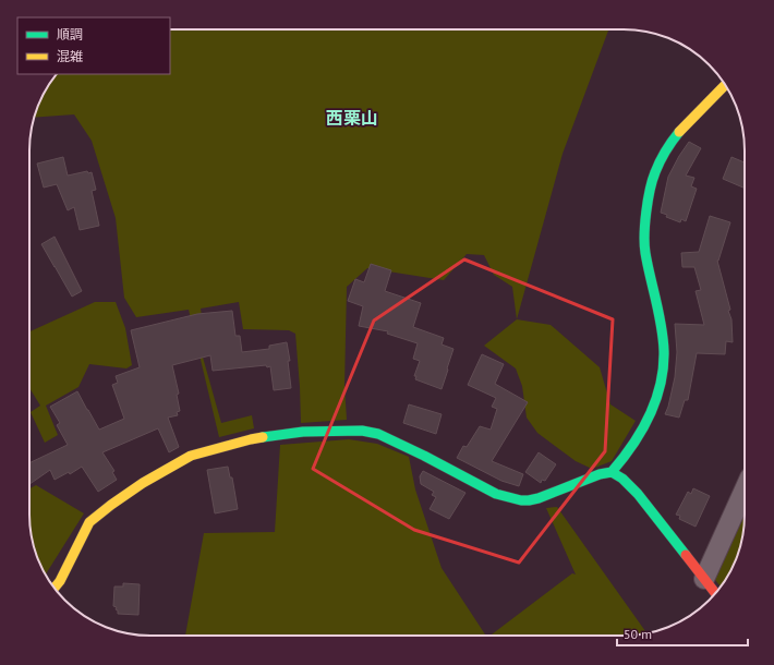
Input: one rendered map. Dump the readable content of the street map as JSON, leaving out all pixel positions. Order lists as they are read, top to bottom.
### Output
{
  "districts": ["西栗山"],
  "legend": ["順調", "混雑"],
  "scale_bar": "50 m"
}
